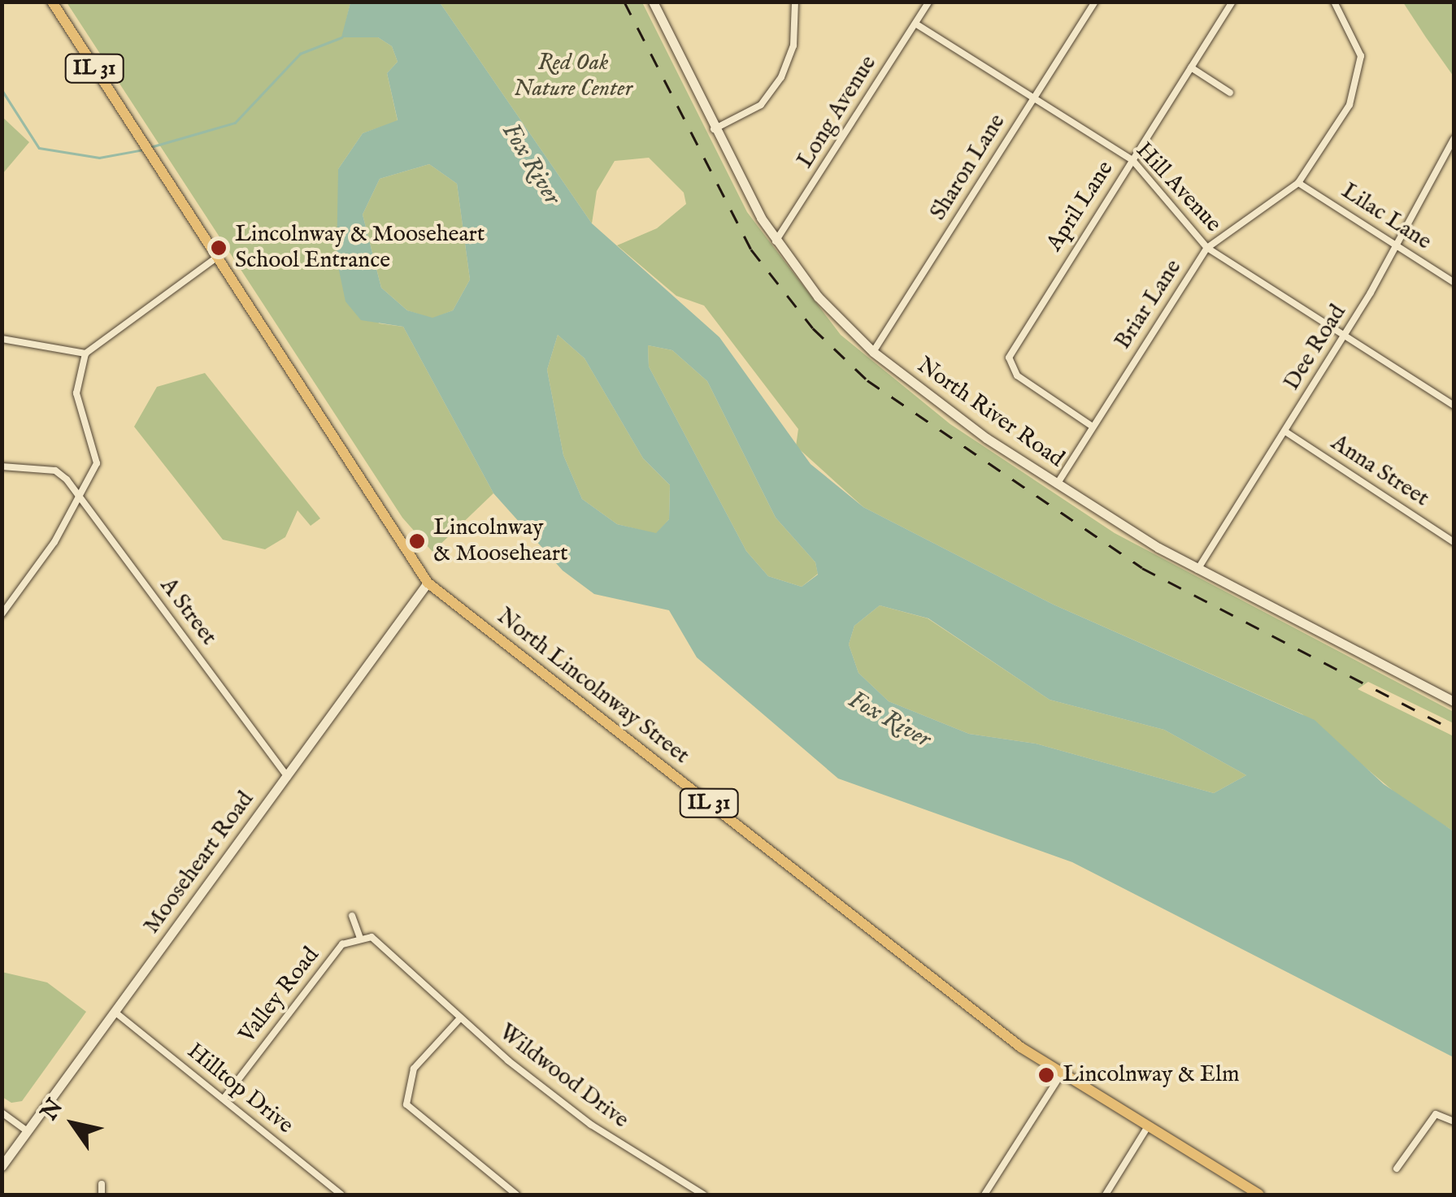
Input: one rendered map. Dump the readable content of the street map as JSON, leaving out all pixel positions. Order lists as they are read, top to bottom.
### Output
{
  "streets": {
    "main road": [
      "IL 31",
      "North River Road",
      "North Lincolnway Street",
      "Mooseheart Road"
    ],
    "street": [
      "Long Avenue",
      "Sharon Lane",
      "Hill Avenue",
      "April Lane",
      "Lilac Lane",
      "Briar Lane",
      "Dee Road",
      "Anna Street",
      "A Street",
      "Valley Road",
      "Wildwood Drive",
      "Hilltop Drive"
    ]
  },
  "crossings": [
    ["Long Avenue", "Hill Avenue"],
    ["Long Avenue", "North River Road"],
    ["Sharon Lane", "Hill Avenue"],
    ["Sharon Lane", "North River Road"],
    ["Hill Avenue", "April Lane"],
    ["Hill Avenue", "Briar Lane"],
    ["Hill Avenue", "Dee Road"],
    ["April Lane", "Briar Lane"],
    ["Lilac Lane", "Briar Lane"],
    ["Lilac Lane", "Dee Road"],
    ["Briar Lane", "North River Road"],
    ["Dee Road", "North River Road"],
    ["Dee Road", "Anna Street"],
    ["A Street", "Mooseheart Road"],
    ["North Lincolnway Street", "Mooseheart Road"],
    ["Mooseheart Road", "Hilltop Drive"],
    ["Valley Road", "Wildwood Drive"],
    ["Valley Road", "Hilltop Drive"]
  ],
  "water": ["Fox River"],
  "parks": ["Red Oak Nature Center"],
  "places": ["Lincolnway & Mooseheart School Entrance", "Lincolnway & Mooseheart", "Lincolnway & Elm"],
  "north": "top left"
}
